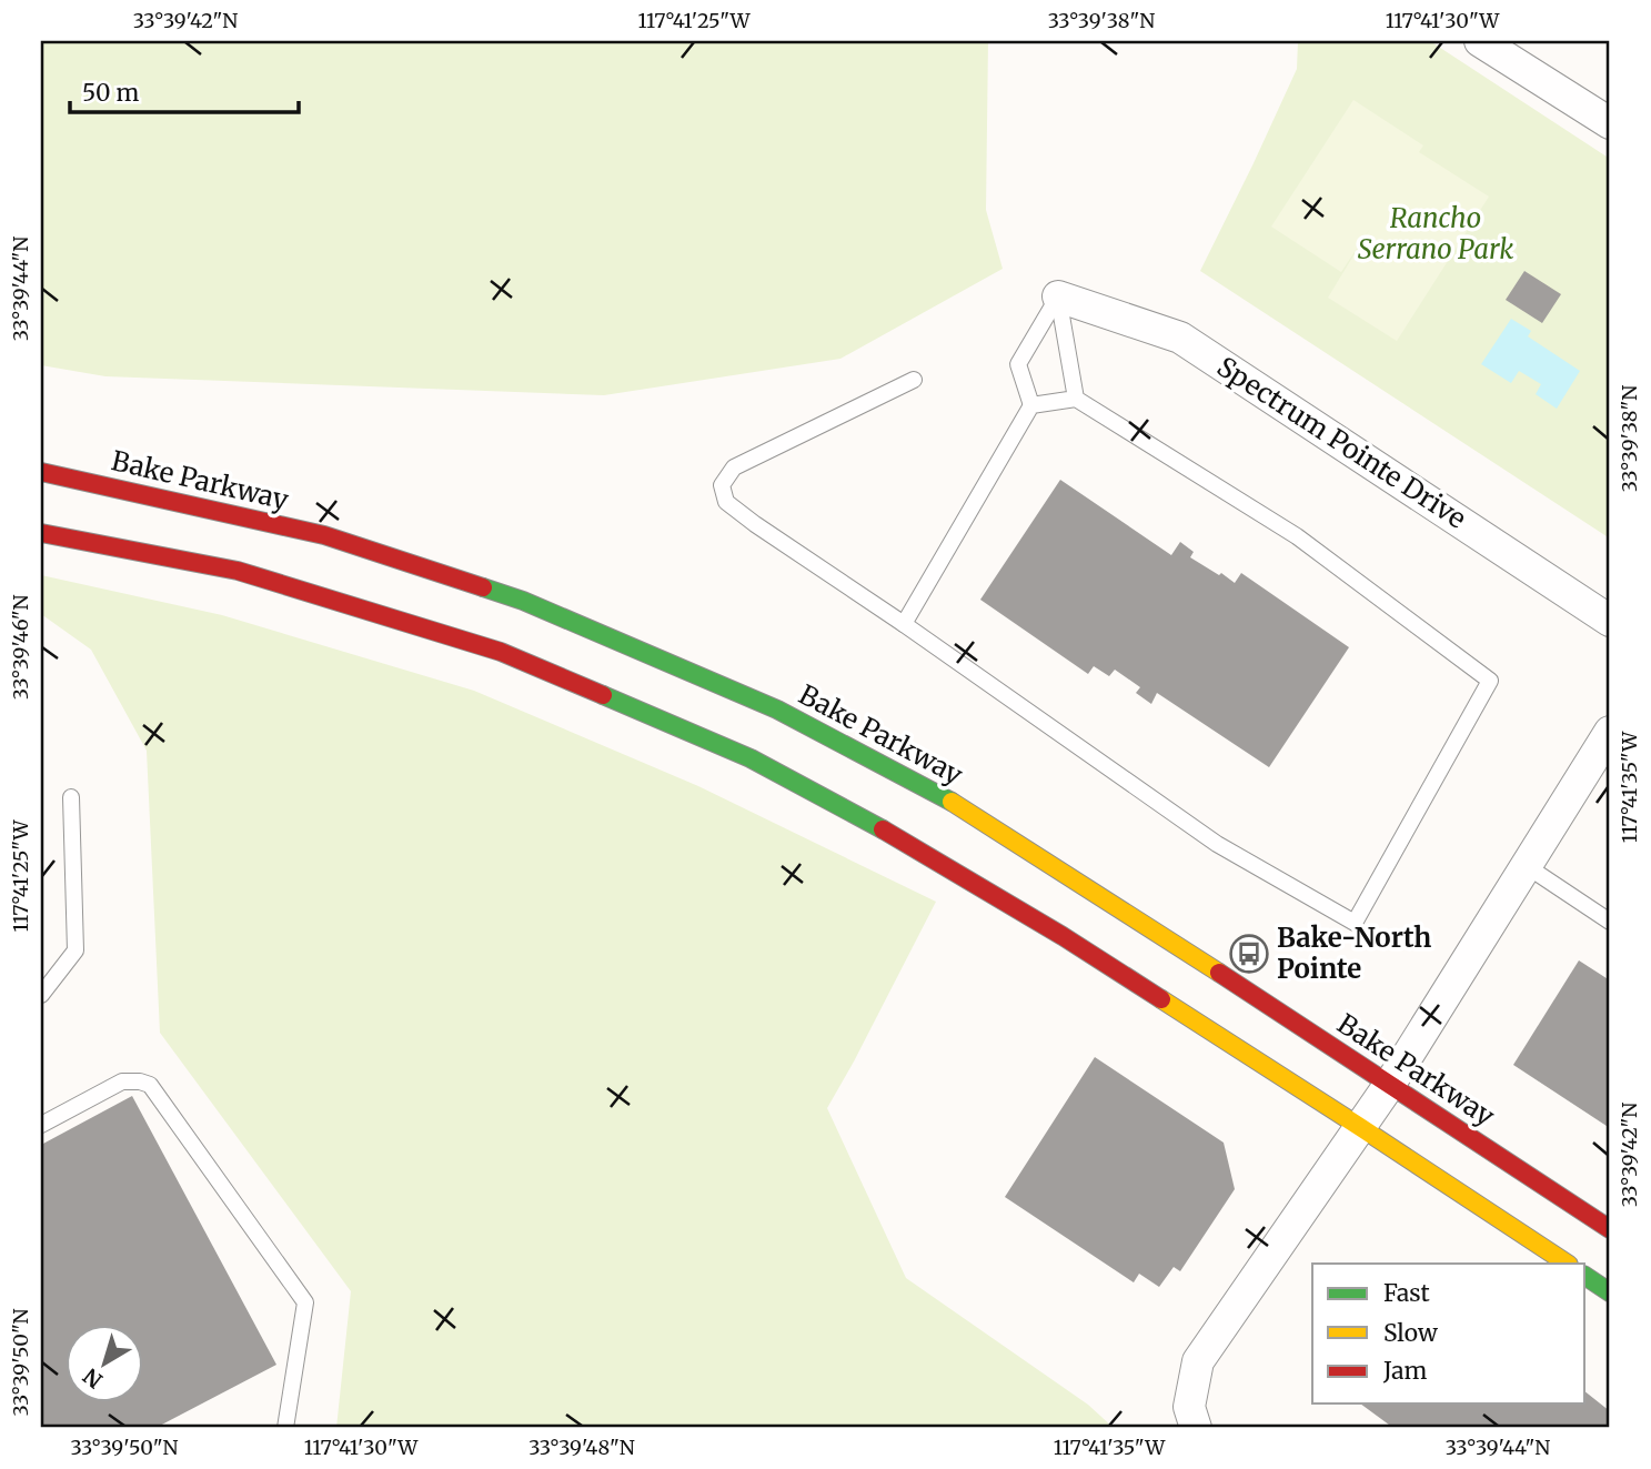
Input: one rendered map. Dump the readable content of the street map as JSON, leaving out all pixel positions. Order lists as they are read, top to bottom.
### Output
{
  "streets": {
    "main road": ["Bake Parkway"],
    "street": ["Spectrum Pointe Drive"]
  },
  "parks": ["Rancho Serrano Park"],
  "places": {
    "bus stop": ["Bake-North Pointe"]
  },
  "legend": ["Fast", "Slow", "Jam"],
  "scale_bar": "50 m",
  "north": "bottom left",
  "coordinates": [
    "33°39'42\"N",
    "117°41'25\"W",
    "33°39'38\"N",
    "117°41'30\"W",
    "33°39'44\"N",
    "33°39'46\"N",
    "117°41'35\"W",
    "33°39'50\"N",
    "33°39'48\"N"
  ]
}
